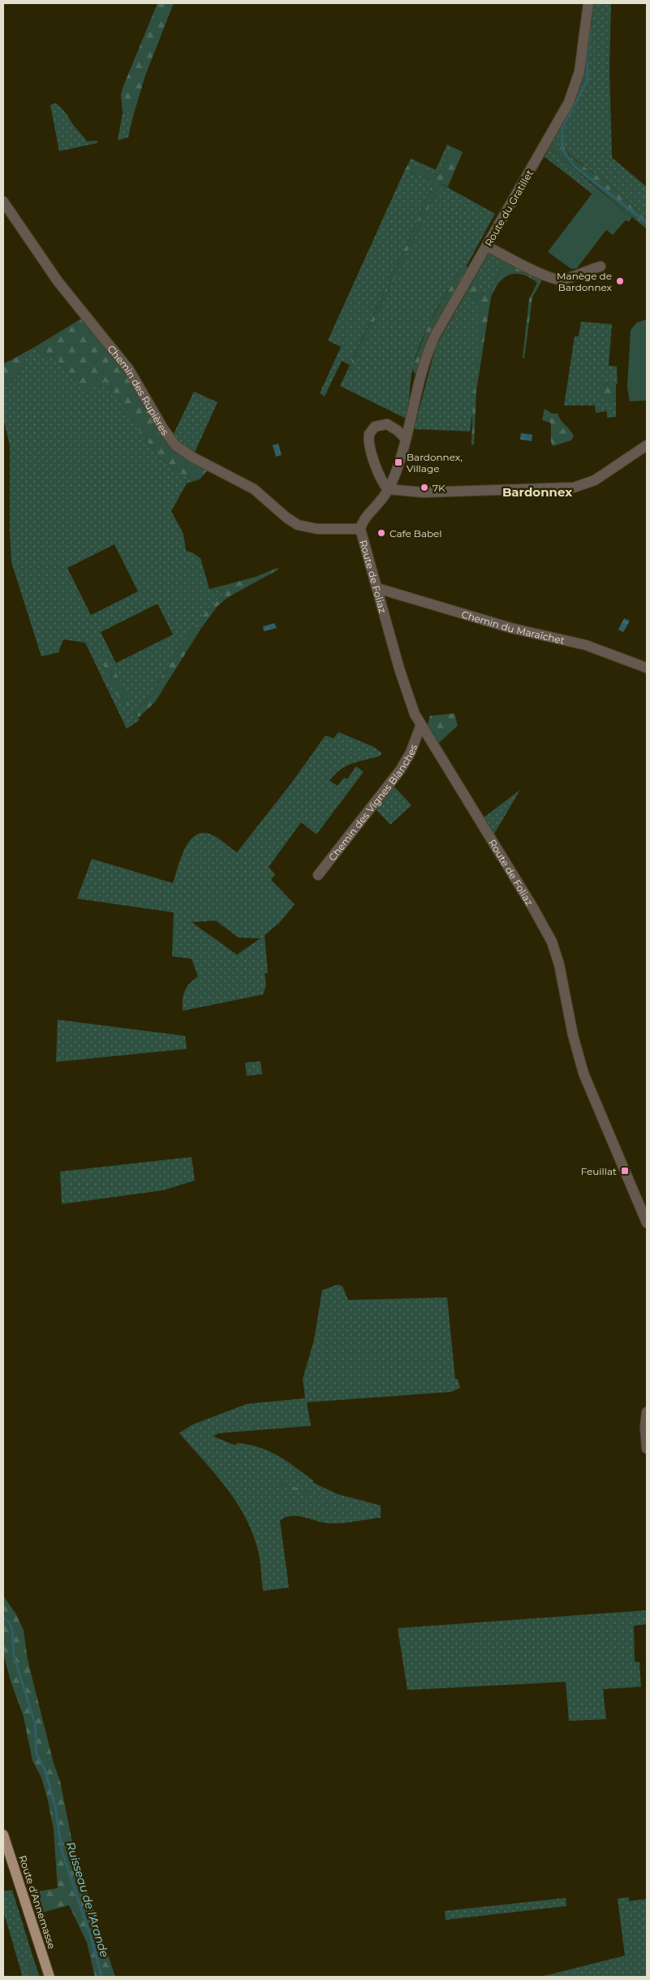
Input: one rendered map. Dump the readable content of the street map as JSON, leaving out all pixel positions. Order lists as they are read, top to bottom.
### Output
{
  "streets": {
    "main road": ["Route d'Annemasse"],
    "street": [
      "Route du Gratillet",
      "Chemin des Rupières",
      "Route de Foliaz",
      "Chemin du Maraîchet",
      "Chemin des Vignes Blanches"
    ]
  },
  "crossings": [
    ["Route du Gratillet", "Chemin des Rupières"],
    ["Route du Gratillet", "Route de Foliaz"],
    ["Chemin des Rupières", "Route de Foliaz"],
    ["Route de Foliaz", "Chemin du Maraîchet"],
    ["Route de Foliaz", "Chemin des Vignes Blanches"]
  ],
  "districts": ["Bardonnex"],
  "water": ["Ruisseau de l'Arande"],
  "places": {
    "other": ["Manège de Bardonnex", "7K", "Cafe Babel"],
    "transit": ["Bardonnex, Village", "Feuillat"]
  }
}
